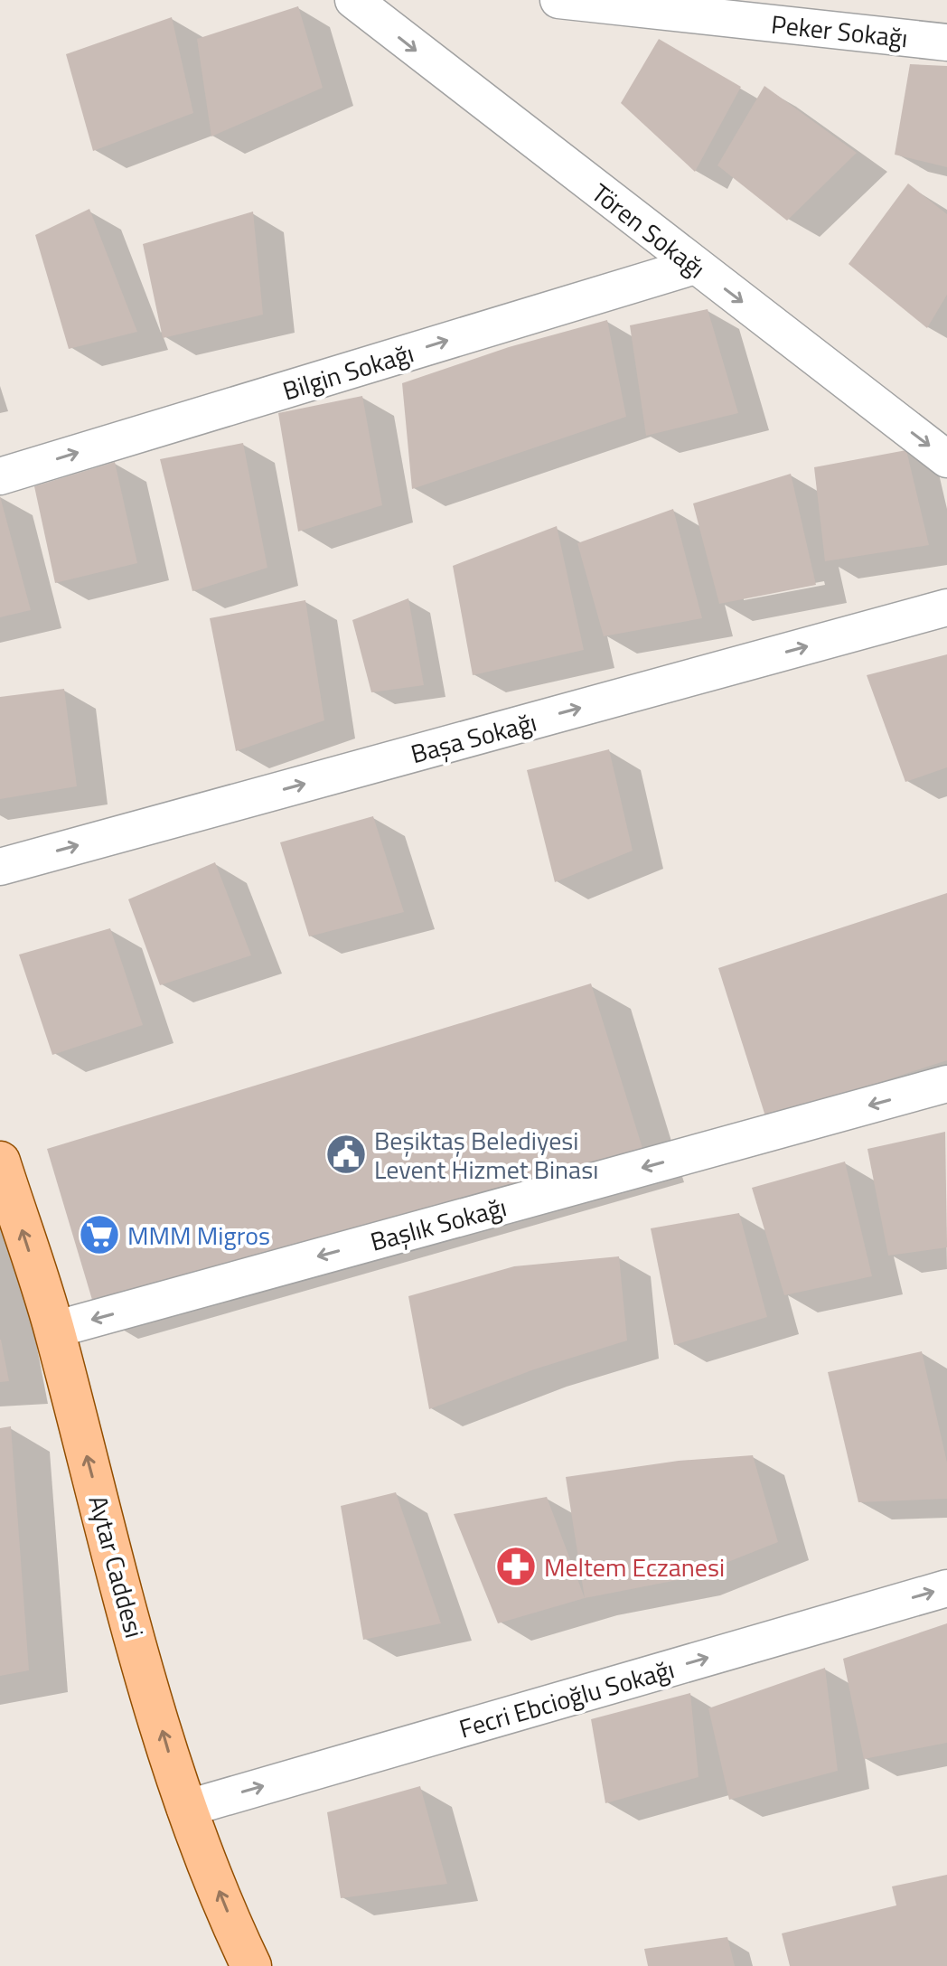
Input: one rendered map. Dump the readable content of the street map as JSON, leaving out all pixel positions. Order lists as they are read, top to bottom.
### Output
{
  "streets": {
    "main road": ["Aytar Caddesi"],
    "street": [
      "Peker Sokağı",
      "Tören Sokağı",
      "Bilgin Sokağı",
      "Başa Sokağı",
      "Başlık Sokağı",
      "Fecri Ebcioğlu Sokağı"
    ]
  },
  "crossings": [
    ["Tören Sokağı", "Bilgin Sokağı"],
    ["Başlık Sokağı", "Aytar Caddesi"],
    ["Aytar Caddesi", "Fecri Ebcioğlu Sokağı"]
  ],
  "one_way": [
    "Tören Sokağı",
    "Bilgin Sokağı",
    "Başa Sokağı",
    "Başlık Sokağı",
    "Aytar Caddesi",
    "Fecri Ebcioğlu Sokağı"
  ],
  "places": {
    "public building": ["Beşiktaş Belediyesi Levent Hizmet Binası"],
    "supermarket": ["MMM Migros"],
    "pharmacy": ["Meltem Eczanesi"]
  }
}
